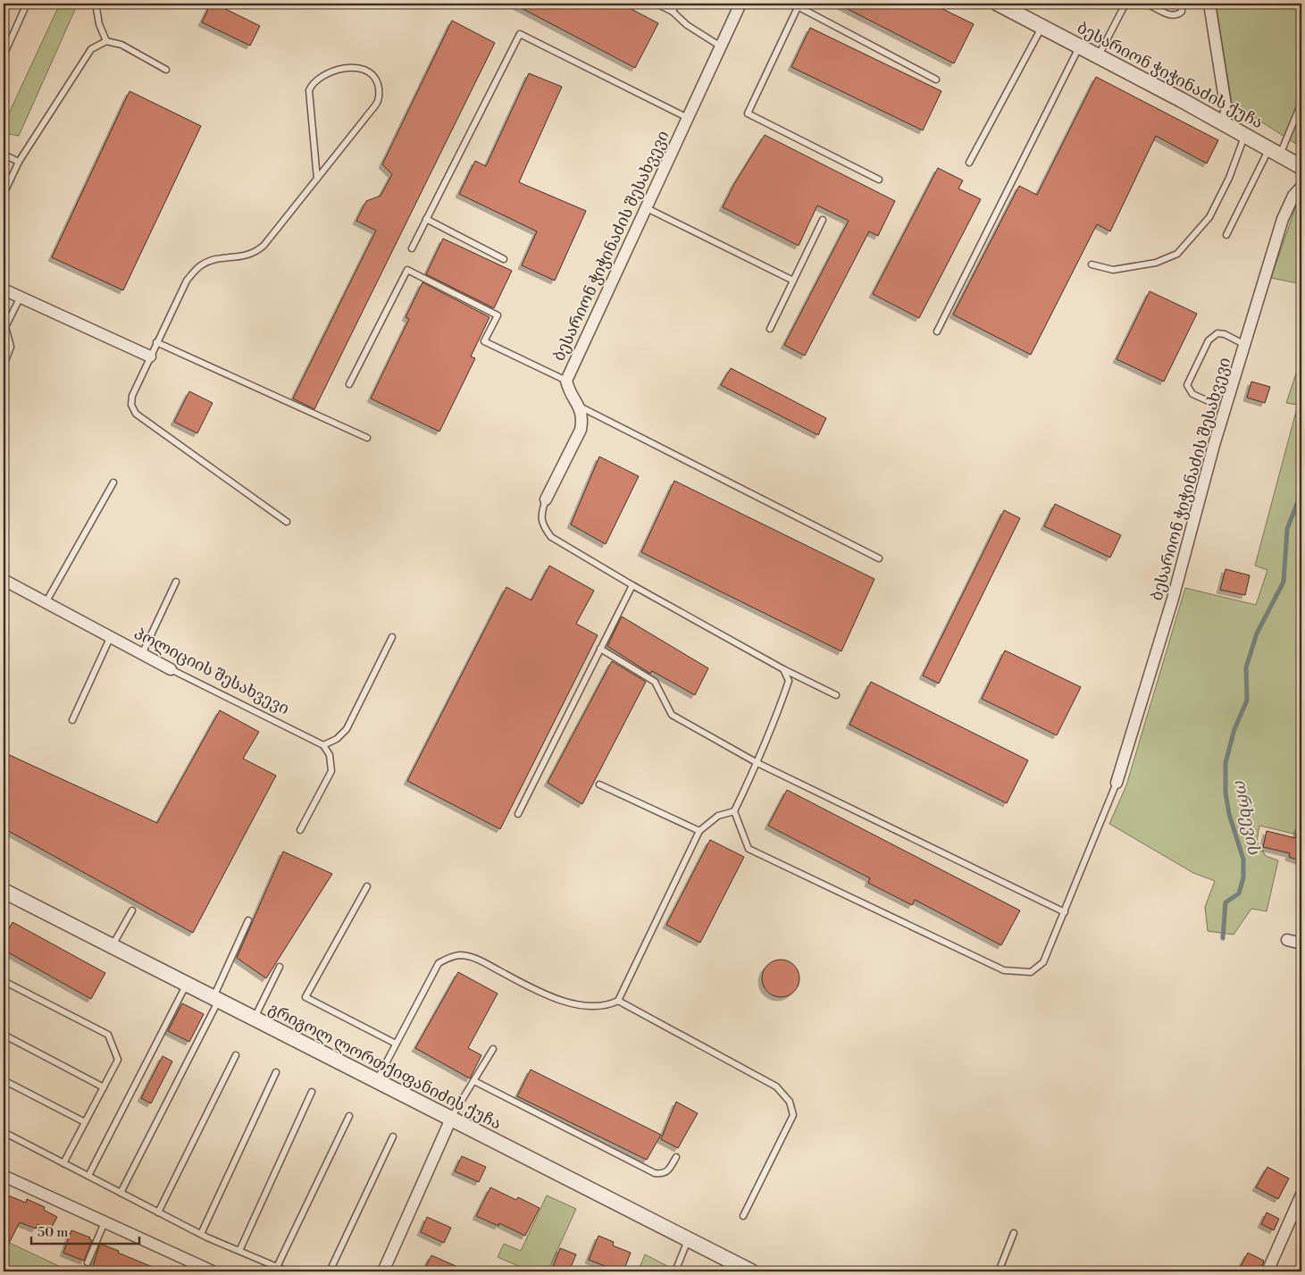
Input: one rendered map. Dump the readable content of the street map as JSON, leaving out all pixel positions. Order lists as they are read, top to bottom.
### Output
{
  "streets": {
    "street": [
      "ბესარიონ ჭიჭინაძის ქუჩა",
      "ბესარიონ ჭიჭინაძის შესახვევი",
      "პოლიციის შესახვევი",
      "გრიგოლ ლორთქიფანიძის ქუჩა"
    ]
  },
  "water": ["ორხევის"],
  "scale_bar": "50 m"
}
